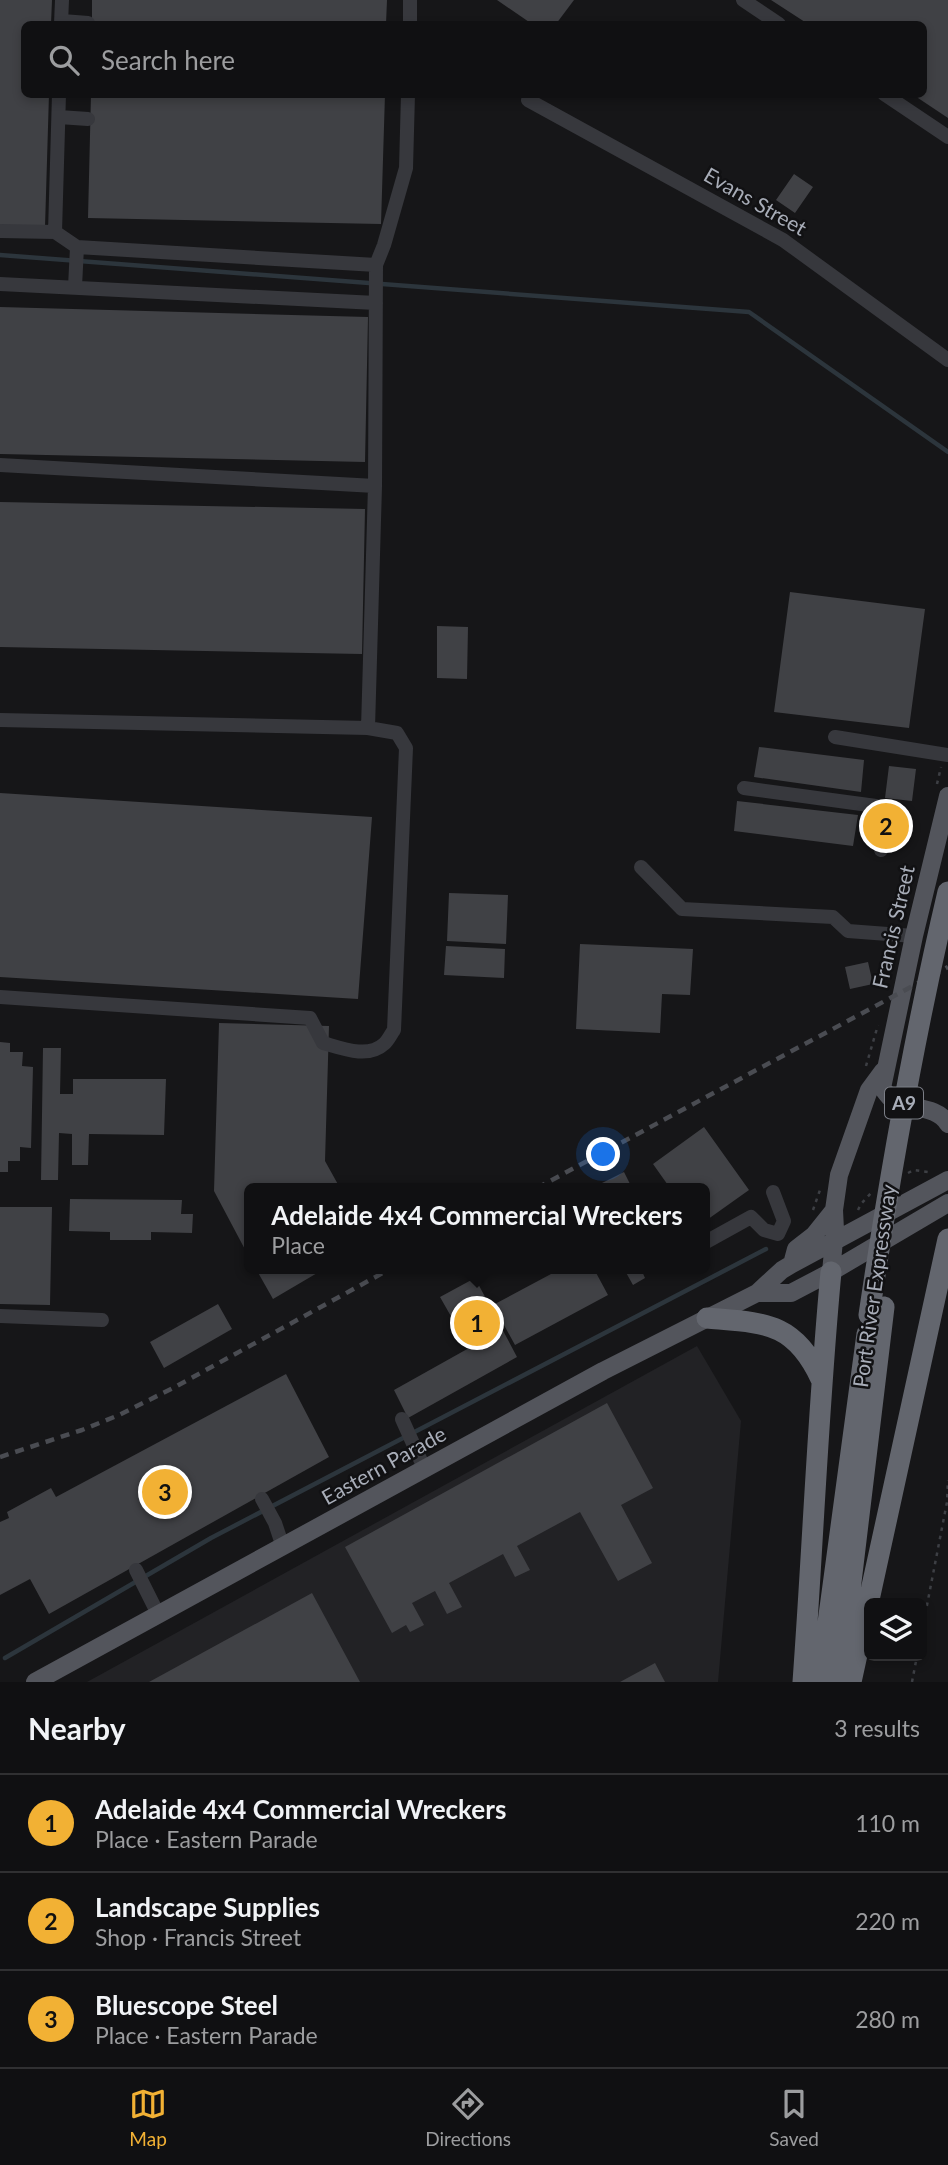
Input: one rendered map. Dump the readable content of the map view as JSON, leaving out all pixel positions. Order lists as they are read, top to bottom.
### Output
{
  "streets": {
    "highway": ["A9", "Port River Expressway"],
    "main road": ["Francis Street", "Eastern Parade"],
    "lane": ["Evans Street"]
  },
  "page": {
    "search": "Search here",
    "pins": ["2", "1", "3"],
    "popup": ["Adelaide 4x4 Commercial Wreckers", "Place"],
    "heading": ["Nearby", "3 results"],
    "list": [
      {
        "mark": "1",
        "name": "Adelaide 4x4 Commercial Wreckers",
        "note": "Place · Eastern Parade",
        "value": "110 m"
      },
      {
        "mark": "2",
        "name": "Landscape Supplies",
        "note": "Shop · Francis Street",
        "value": "220 m"
      },
      {
        "mark": "3",
        "name": "Bluescope Steel",
        "note": "Place · Eastern Parade",
        "value": "280 m"
      }
    ],
    "nav": ["Map", "Directions", "Saved"]
  }
}
